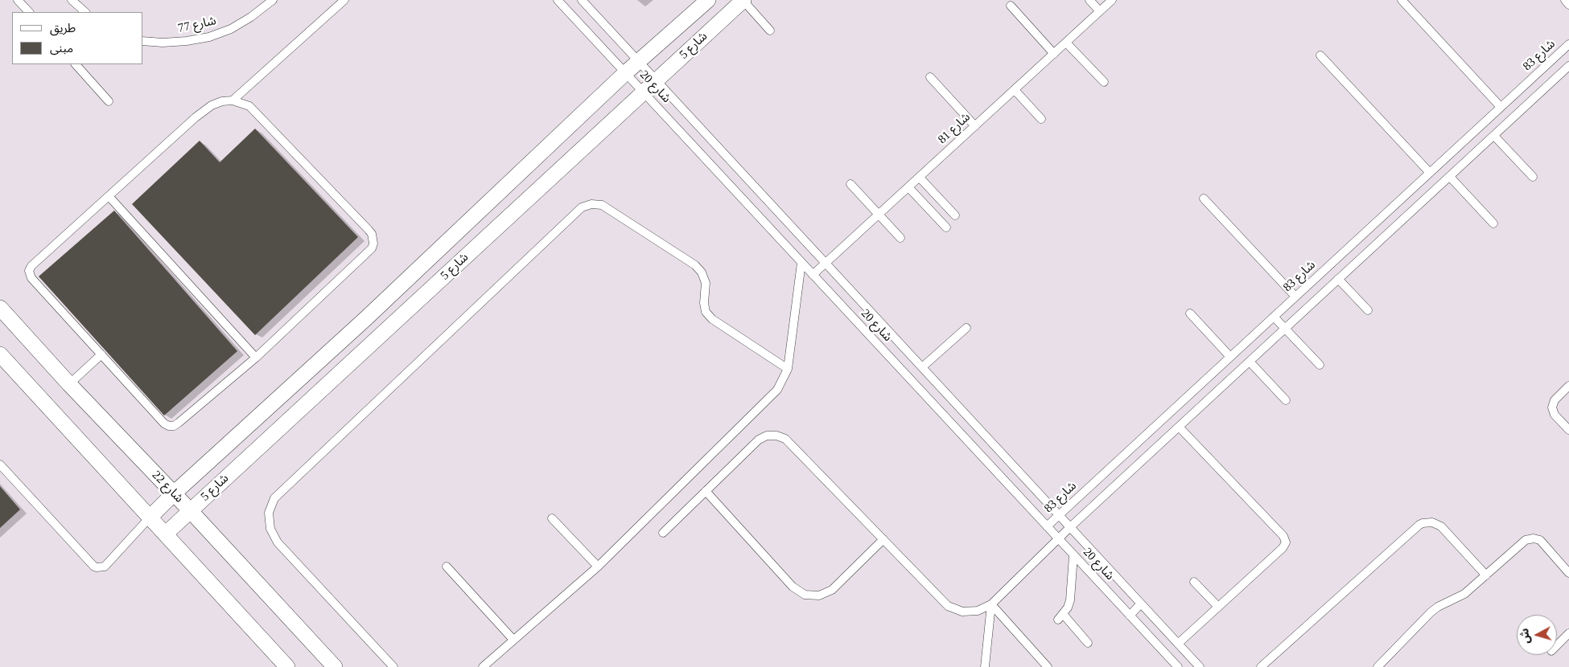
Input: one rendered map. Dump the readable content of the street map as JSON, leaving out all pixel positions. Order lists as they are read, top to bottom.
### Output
{
  "streets": {
    "street": ["شارع 5", "شارع 22"],
    "lane": [
      "شارع 77",
      "شارع 83",
      "شارع 20",
      "شارع 81"
    ]
  },
  "crossings": [
    ["شارع 5", "شارع 20"],
    ["شارع 5", "شارع 22"],
    ["شارع 83", "شارع 20"],
    ["شارع 20", "شارع 81"]
  ],
  "legend": ["طريق", "مبنى"],
  "north": "left"
}
